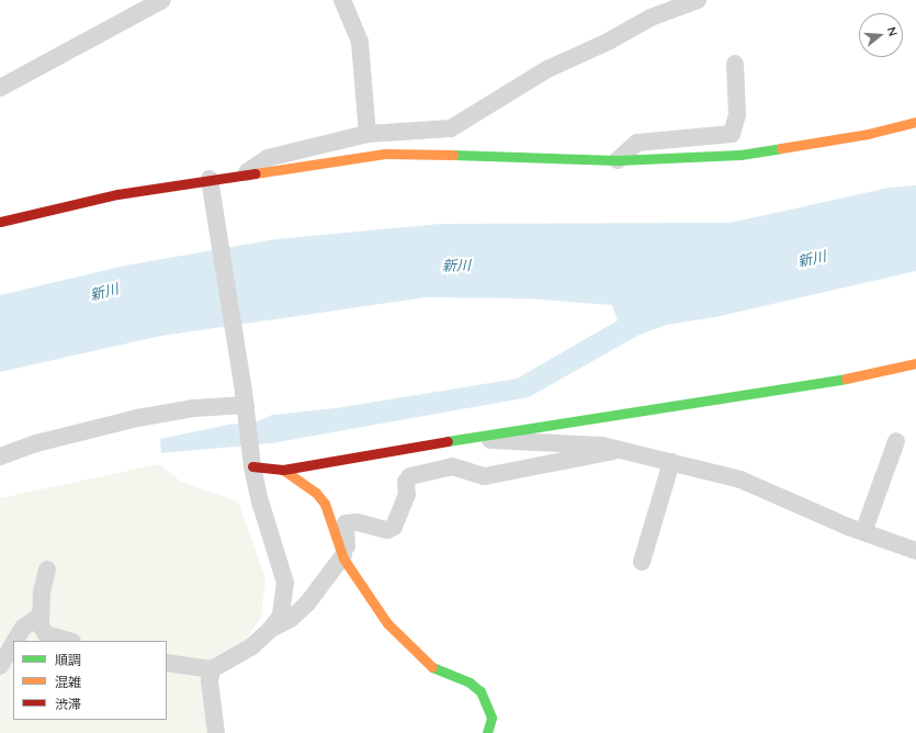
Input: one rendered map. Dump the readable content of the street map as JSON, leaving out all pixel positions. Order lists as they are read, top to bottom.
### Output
{
  "water": ["新川"],
  "legend": ["順調", "混雑", "渋滞"],
  "north": "right"
}
